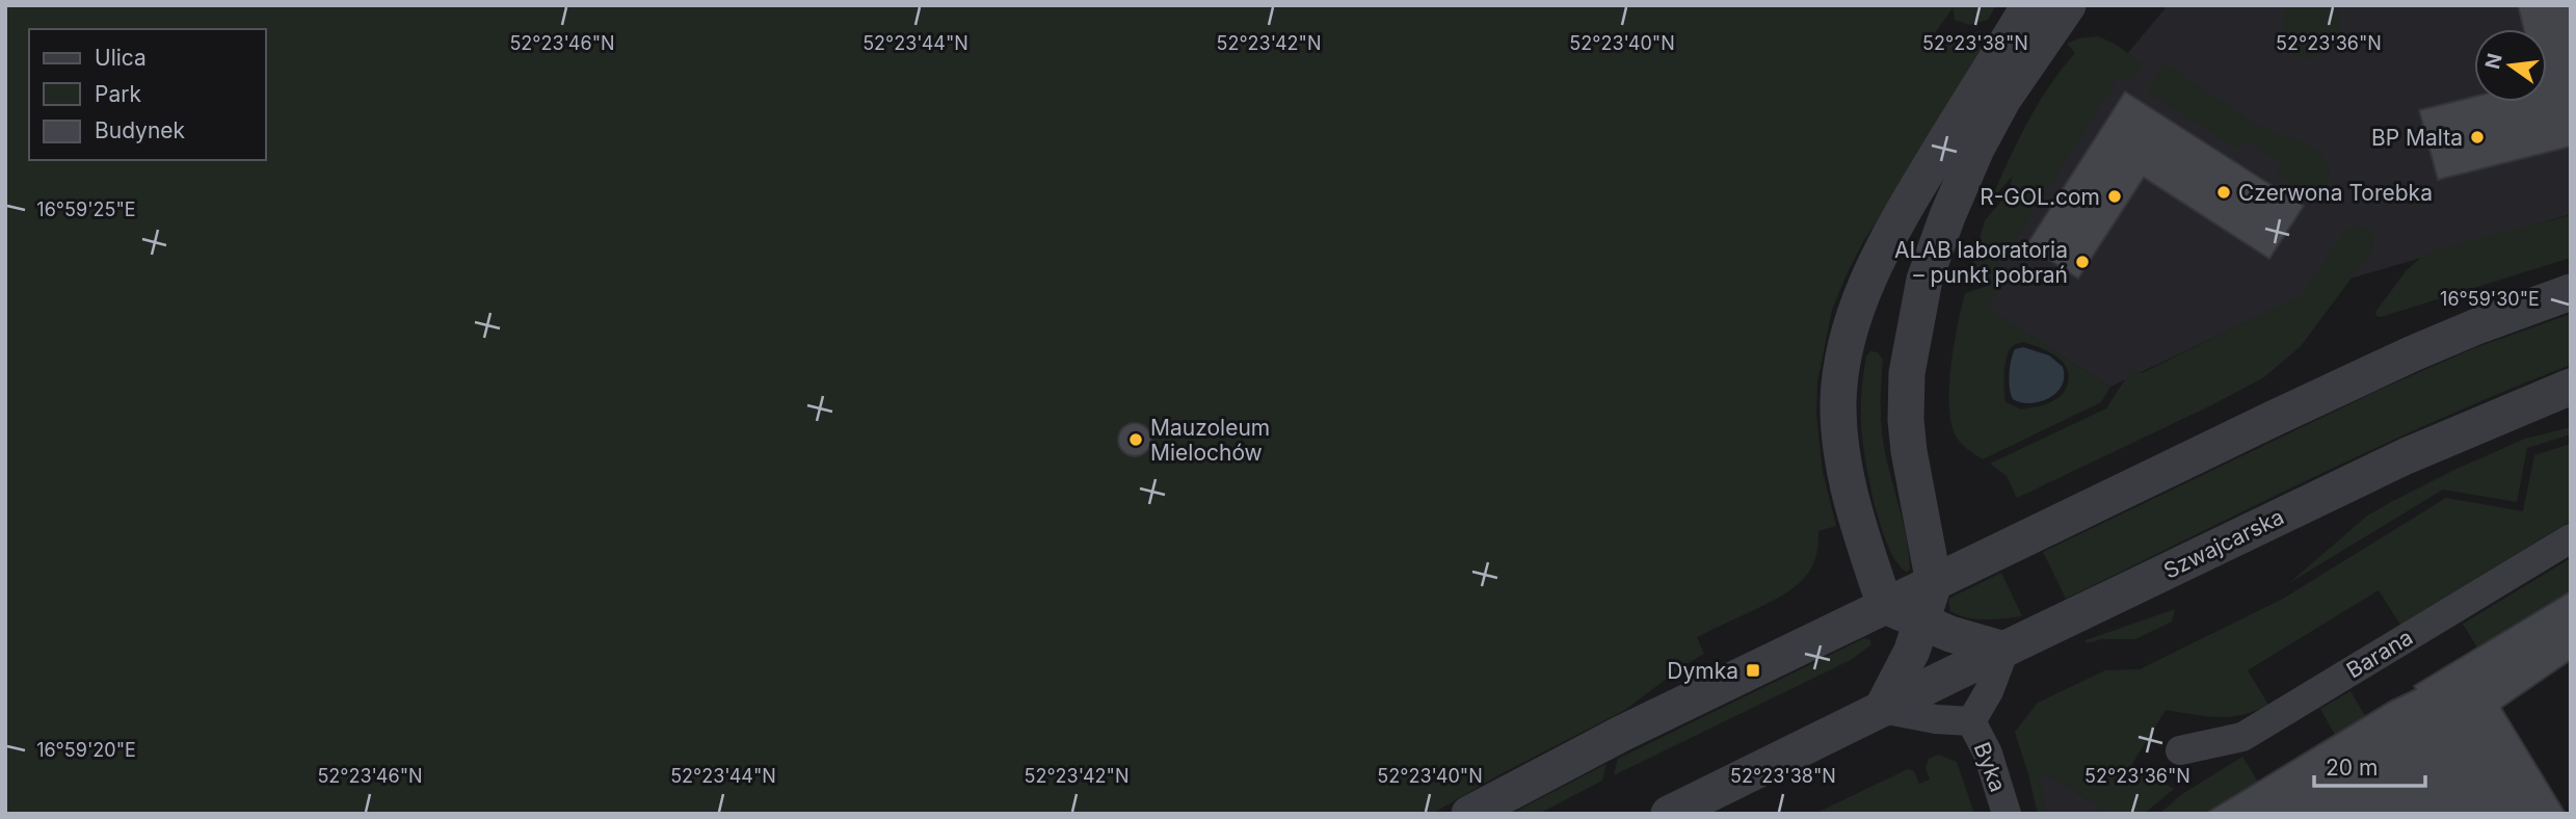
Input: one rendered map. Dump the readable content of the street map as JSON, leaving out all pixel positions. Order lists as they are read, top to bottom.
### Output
{
  "streets": {
    "street": ["Szwajcarska", "Barana", "Byka"]
  },
  "places": {
    "other": [
      "BP Malta",
      "Czerwona Torebka",
      "R-GOL.com",
      "ALAB laboratoria – punkt pobrań",
      "Mauzoleum Mielochów"
    ],
    "transit": ["Dymka"]
  },
  "legend": ["Ulica", "Park", "Budynek"],
  "scale_bar": "20 m",
  "north": "left",
  "coordinates": [
    "52°23'36\"N",
    "52°23'46\"N",
    "52°23'44\"N",
    "52°23'42\"N",
    "52°23'40\"N",
    "52°23'38\"N",
    "16°59'25\"E",
    "16°59'30\"E",
    "16°59'20\"E"
  ]
}
